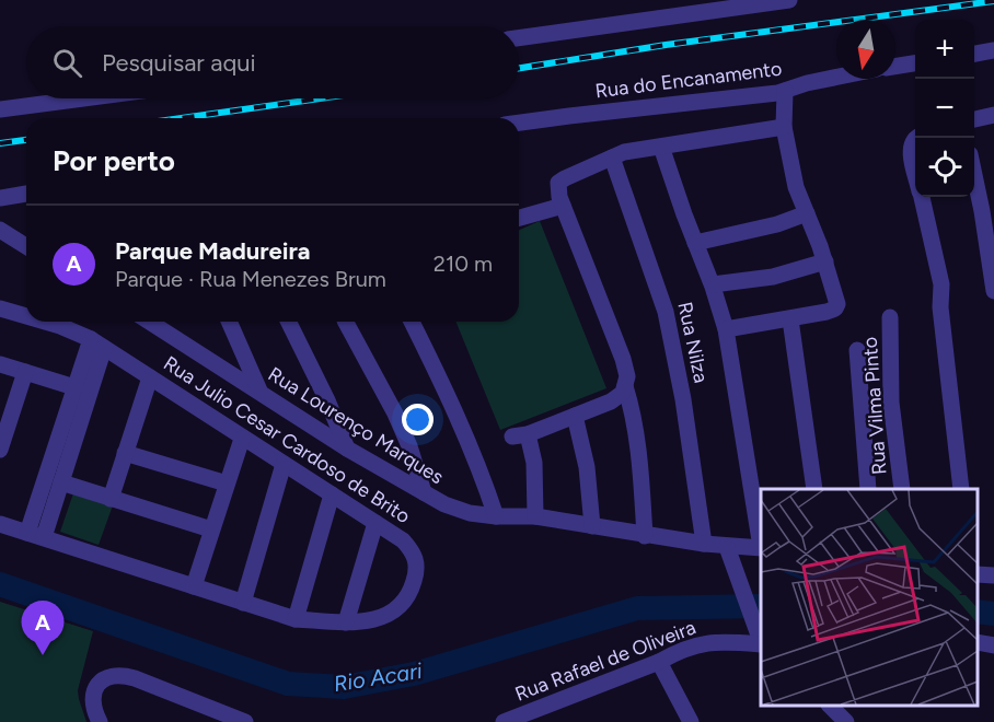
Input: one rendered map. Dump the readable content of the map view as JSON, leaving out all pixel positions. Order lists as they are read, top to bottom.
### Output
{
  "streets": {
    "street": [
      "Rua do Encanamento",
      "Rua Nilza",
      "Rua Vilma Pinto",
      "Rua Lourenço Marques",
      "Rua Julio Cesar Cardoso de Brito",
      "Rua Rafael de Oliveira"
    ]
  },
  "crossings": [
    ["Rua Nilza", "Rua Lourenço Marques"]
  ],
  "water": ["Rio Acari"],
  "north": "bottom",
  "page": {
    "map_buttons": ["+", "−"],
    "search": "Pesquisar aqui",
    "heading": "Por perto",
    "list": [
      {
        "mark": "A",
        "name": "Parque Madureira",
        "note": "Parque · Rua Menezes Brum",
        "value": "210 m"
      }
    ],
    "pins": "A"
  }
}
